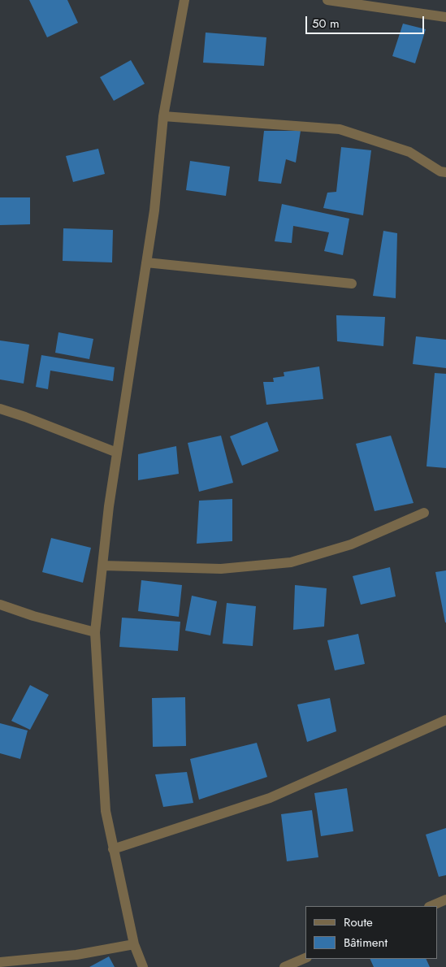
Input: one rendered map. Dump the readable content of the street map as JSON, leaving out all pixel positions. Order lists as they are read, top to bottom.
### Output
{
  "legend": ["Route", "Bâtiment"],
  "scale_bar": "50 m"
}
